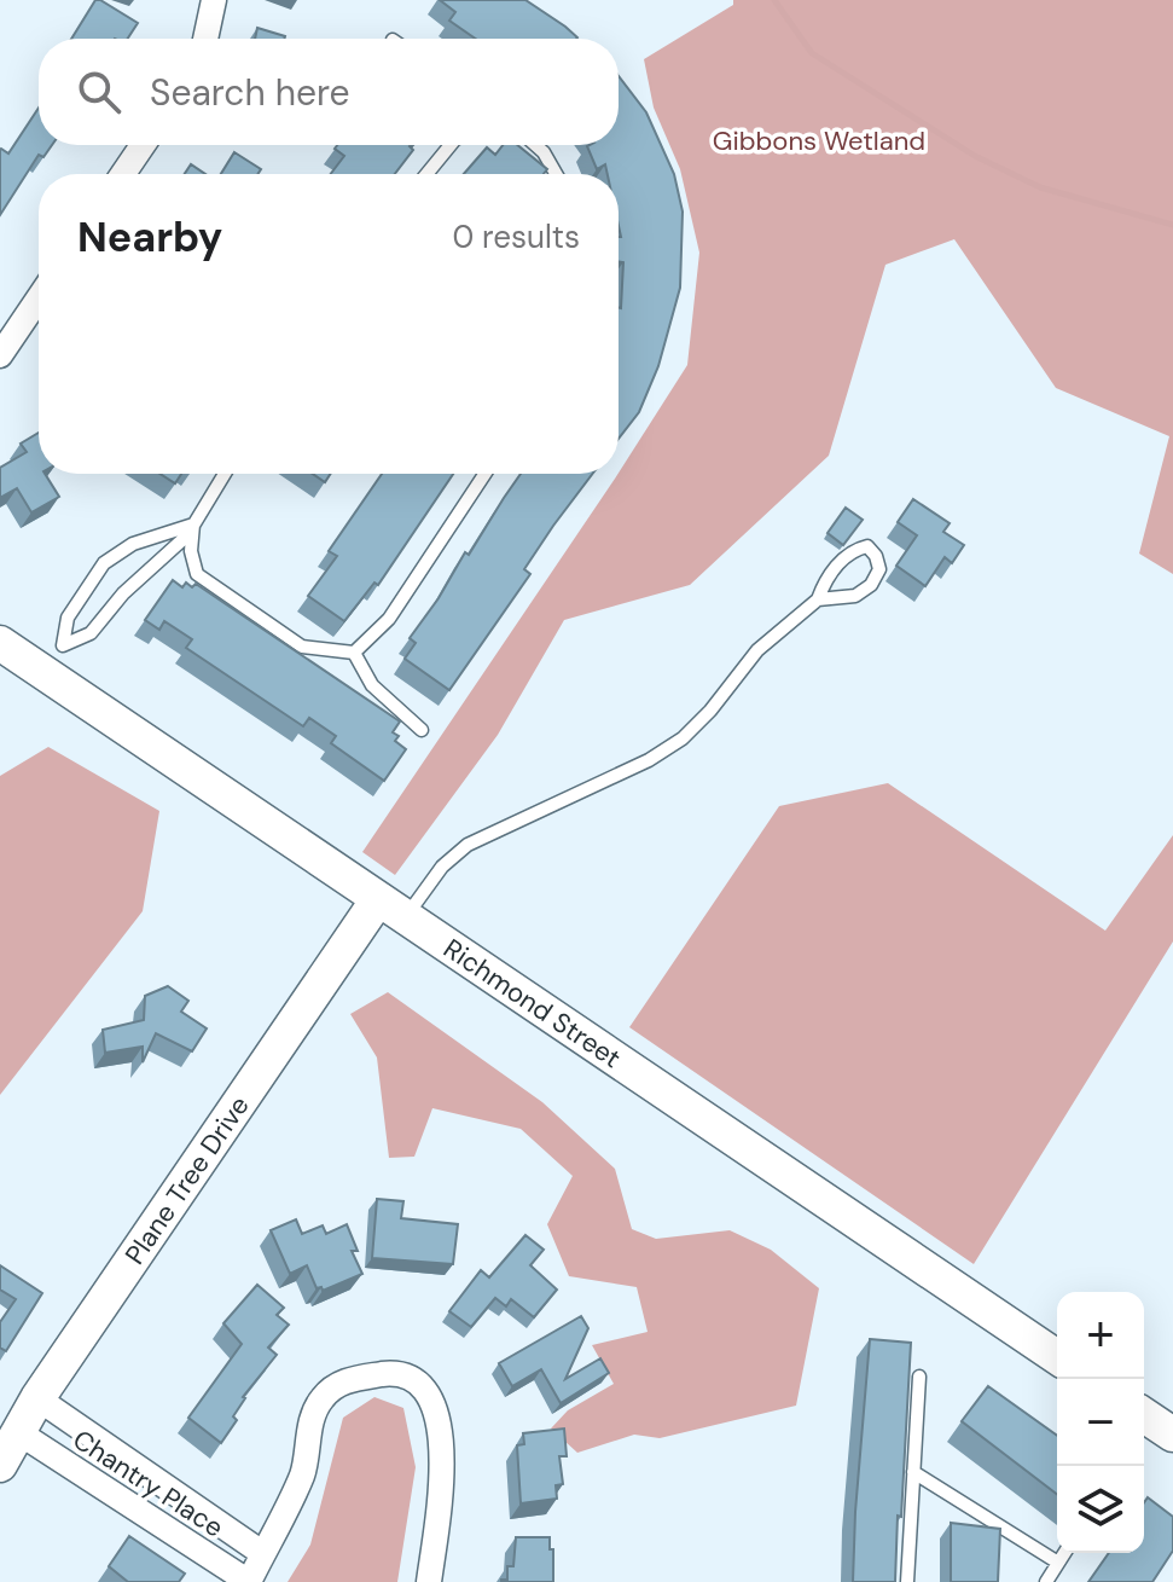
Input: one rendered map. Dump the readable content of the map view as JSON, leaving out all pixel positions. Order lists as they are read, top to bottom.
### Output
{
  "streets": {
    "main road": ["Richmond Street", "Plane Tree Drive"],
    "street": ["Chantry Place"]
  },
  "crossings": [
    ["Richmond Street", "Plane Tree Drive"],
    ["Plane Tree Drive", "Chantry Place"]
  ],
  "parks": ["Gibbons Wetland"],
  "page": {
    "search": "Search here",
    "heading": ["Nearby", "0 results"],
    "map_buttons": ["+", "−"]
  }
}
